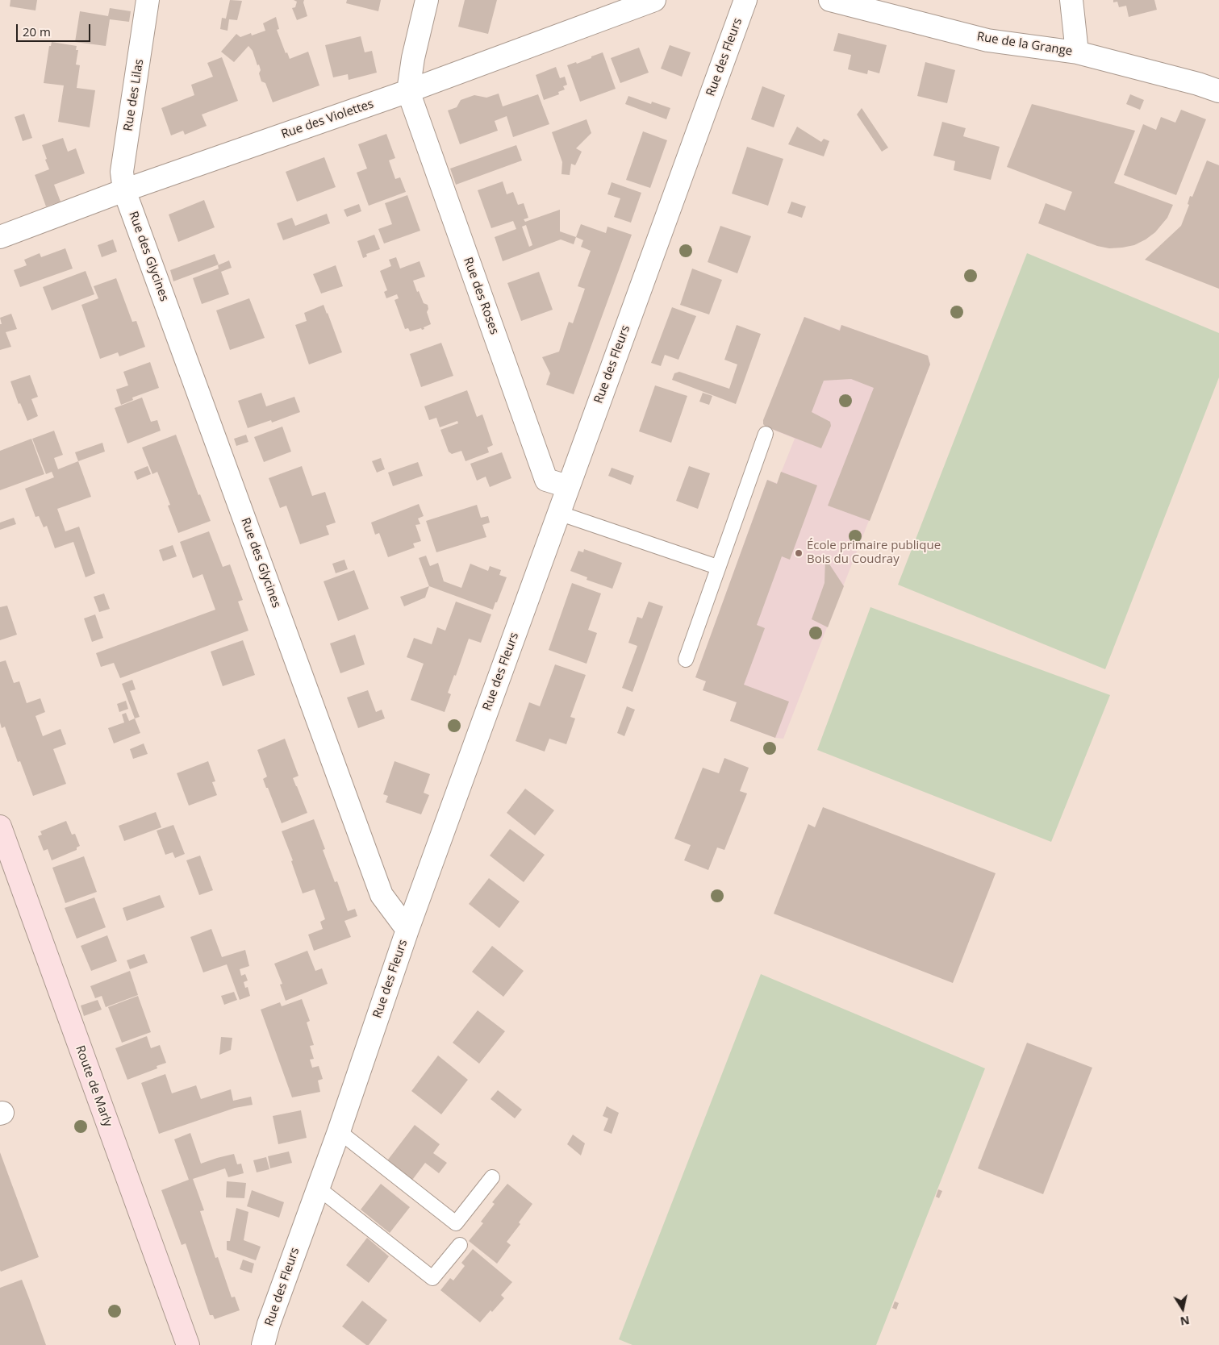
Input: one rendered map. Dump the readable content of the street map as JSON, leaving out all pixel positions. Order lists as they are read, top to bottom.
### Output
{
  "streets": {
    "street": [
      "Rue de la Grange",
      "Rue des Fleurs",
      "Rue des Lilas",
      "Rue des Violettes",
      "Rue des Glycines",
      "Rue des Roses",
      "Route de Marly"
    ]
  },
  "crossings": [
    ["Rue des Fleurs", "Rue des Glycines"],
    ["Rue des Fleurs", "Rue des Roses"],
    ["Rue des Lilas", "Rue des Violettes"],
    ["Rue des Lilas", "Rue des Glycines"],
    ["Rue des Violettes", "Rue des Glycines"],
    ["Rue des Violettes", "Rue des Roses"]
  ],
  "places": ["École primaire publique Bois du Coudray"],
  "scale_bar": "20 m",
  "north": "bottom"
}
